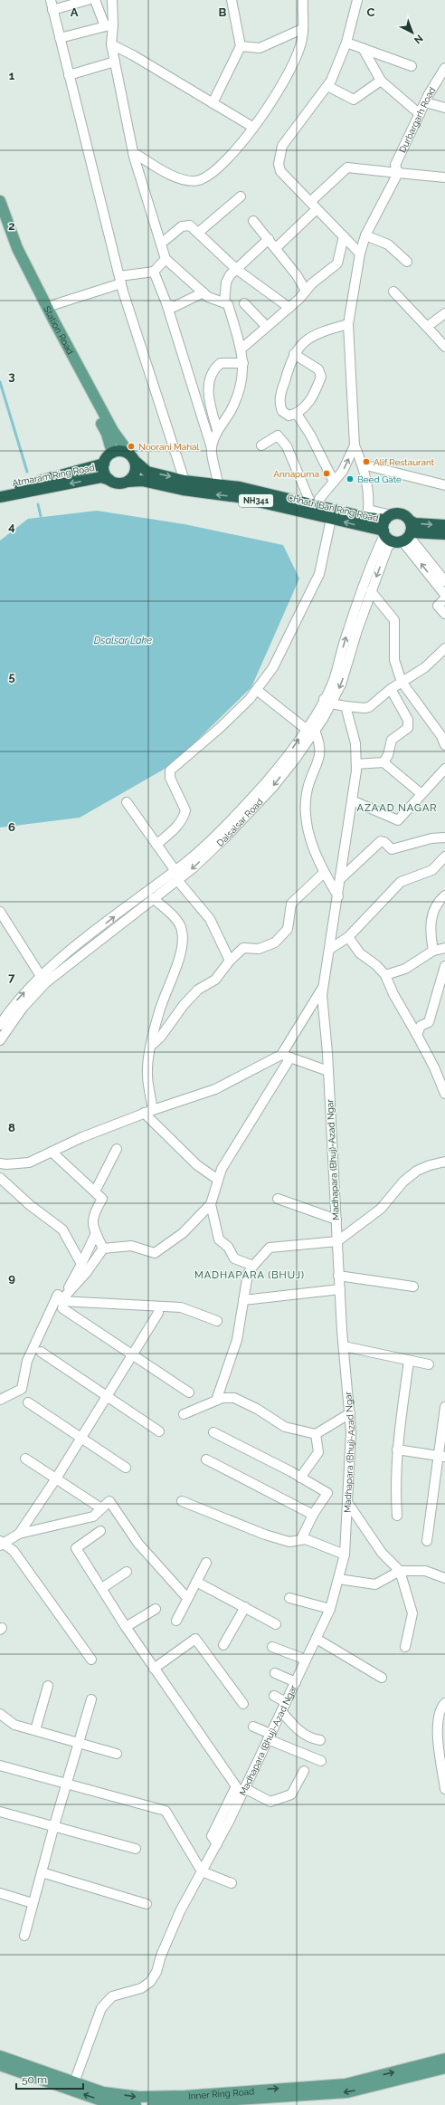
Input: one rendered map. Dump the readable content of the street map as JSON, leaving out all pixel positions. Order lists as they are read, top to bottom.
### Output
{
  "streets": {
    "highway": ["Atmaram Ring Road", "NH341", "Chhatri Bari Ring Road"],
    "main road": ["Station Road", "Inner Ring Road"],
    "street": ["Durbargarh Road", "Dalsalsar Road", "Madhapara (Bhuj)-Azad Ngar"]
  },
  "crossings": [
    ["Station Road", "Atmaram Ring Road"],
    ["Station Road", "NH341"],
    ["Station Road", "Chhatri Bari Ring Road"],
    ["Atmaram Ring Road", "NH341"],
    ["Atmaram Ring Road", "Chhatri Bari Ring Road"],
    ["NH341", "Chhatri Bari Ring Road"],
    ["NH341", "Dalsalsar Road"],
    ["Chhatri Bari Ring Road", "Dalsalsar Road"],
    ["Madhapara (Bhuj)-Azad Ngar", "Inner Ring Road"]
  ],
  "districts": ["AZAAD NAGAR", "MADHAPARA (BHUJ)"],
  "water": ["Dsalsar Lake"],
  "places": [
    "Noorani Mahal",
    "Alif Restaurant",
    "Annapurna",
    "Beed Gate"
  ],
  "scale_bar": "50 m",
  "north": "bottom right",
  "grid": {
    "columns": ["A", "B", "C"],
    "rows": [
      "1",
      "2",
      "3",
      "4",
      "5",
      "6",
      "7",
      "8",
      "9"
    ]
  }
}
